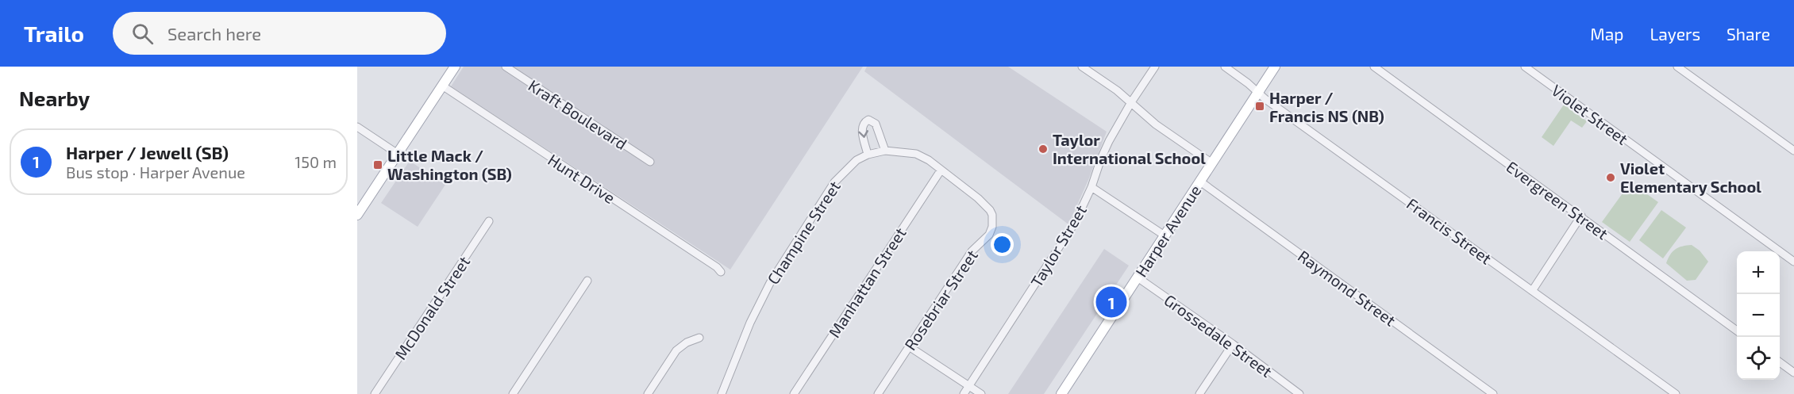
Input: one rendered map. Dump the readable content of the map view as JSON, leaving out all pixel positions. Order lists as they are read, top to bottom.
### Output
{
  "streets": {
    "main road": ["Harper Avenue"],
    "street": [
      "Kraft Boulevard",
      "Violet Street",
      "Hunt Drive",
      "Evergreen Street",
      "Francis Street",
      "Champine Street",
      "Taylor Street",
      "Manhattan Street",
      "Raymond Street",
      "Rosebriar Street",
      "McDonald Street",
      "Grossedale Street"
    ]
  },
  "crossings": [
    ["Harper Avenue", "Francis Street"],
    ["Harper Avenue", "Raymond Street"],
    ["Harper Avenue", "Grossedale Street"],
    ["Champine Street", "Manhattan Street"],
    ["Champine Street", "Rosebriar Street"],
    ["Manhattan Street", "Rosebriar Street"]
  ],
  "places": {
    "transit": ["Harper / Francis NS (NB)", "Little Mack / Washington (SB)"],
    "other": ["Taylor International School", "Violet Elementary School"]
  },
  "page": {
    "header": "Trailo",
    "search": "Search here",
    "nav": ["Map", "Layers", "Share"],
    "heading": "Nearby",
    "list": [
      {
        "mark": "1",
        "name": "Harper / Jewell (SB)",
        "note": "Bus stop · Harper Avenue",
        "value": "150 m"
      }
    ],
    "map_buttons": ["+", "−"],
    "pins": "1"
  }
}
